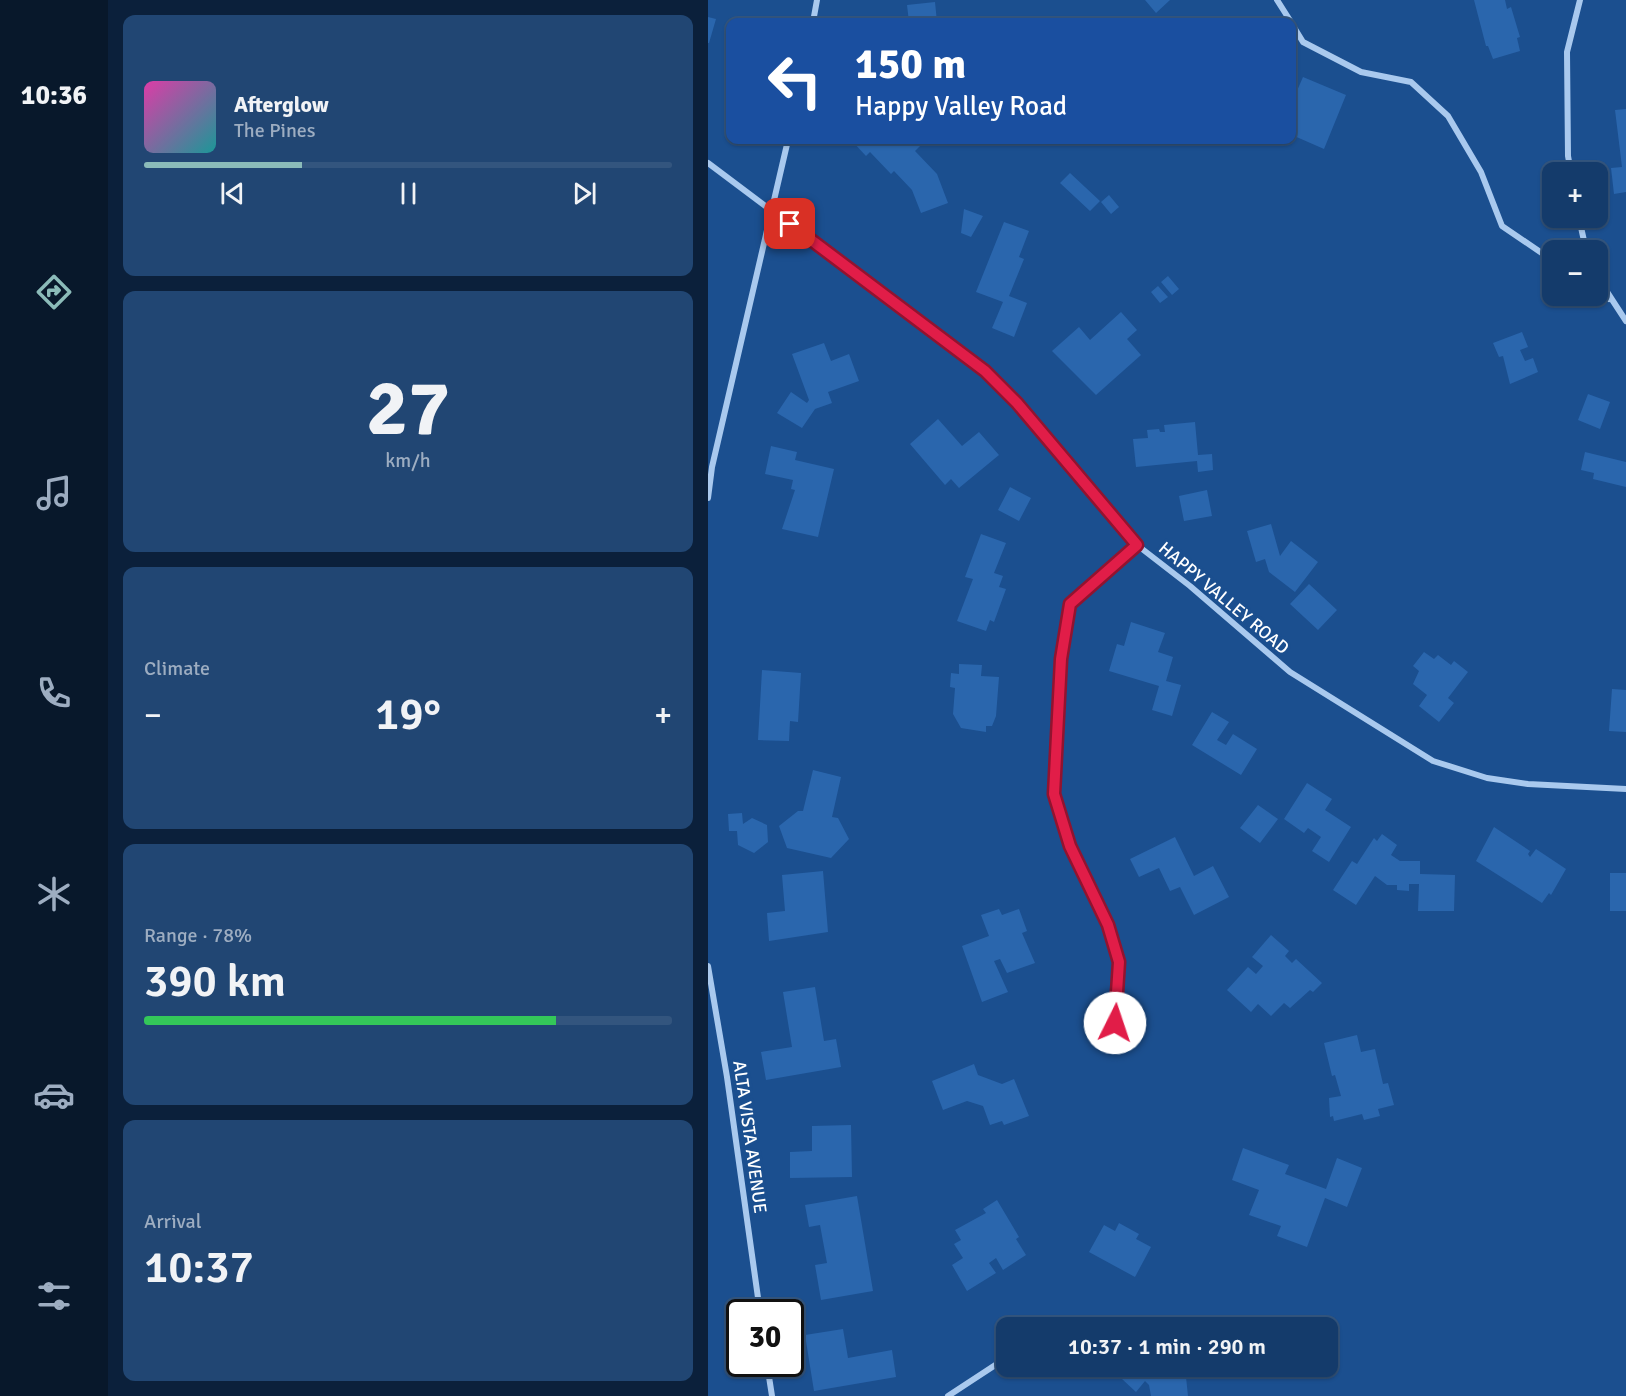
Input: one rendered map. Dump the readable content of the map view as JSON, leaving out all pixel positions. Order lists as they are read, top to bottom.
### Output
{
  "streets": {
    "street": ["HAPPY VALLEY ROAD", "ALTA VISTA AVENUE"]
  },
  "page": {
    "tabs": "10:36",
    "turn": ["150 m", "Happy Valley Road"],
    "song": ["Afterglow", "The Pines"],
    "map_buttons": ["+", "−"],
    "tile": [
      ["27", "km/h"],
      "Climate",
      ["Range · 78%", "390 km"],
      ["Arrival", "10:37"]
    ],
    "heat": ["−", "19°", "+"],
    "limit": "30",
    "trip": "10:37 · 1 min · 290 m"
  }
}
